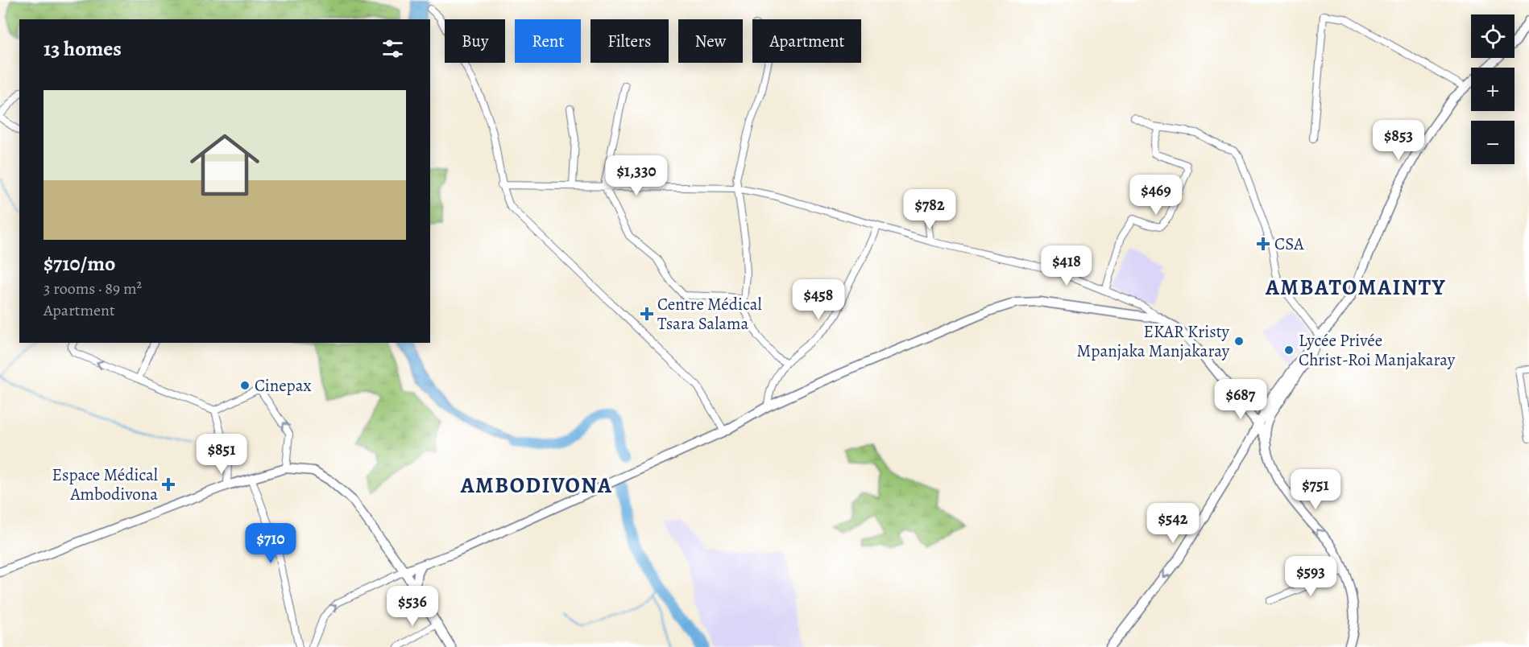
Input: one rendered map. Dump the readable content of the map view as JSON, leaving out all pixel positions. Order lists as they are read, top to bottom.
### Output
{
  "districts": ["AMBATOMAINTY", "AMBODIVONA"],
  "places": {
    "health": ["CSA", "Centre Médical Tsara Salama", "Espace Médical Ambodivona"],
    "other": ["EKAR Kristy Mpanjaka Manjakaray", "Lycée Privée Christ-Roi Manjakaray", "Cinepax"]
  },
  "page": {
    "map_buttons": ["+", "−"],
    "chip": [
      "Buy",
      "Rent",
      "Filters",
      "New",
      "Apartment"
    ],
    "heading": "13 homes",
    "list": [
      {
        "name": "$710/mo",
        "note": "3 rooms · 89 m² · Apartment"
      }
    ],
    "price": [
      "$853",
      "$1,330",
      "$469",
      "$782",
      "$418",
      "$458",
      "$687",
      "$851",
      "$751",
      "$542",
      "$710",
      "$593",
      "$536"
    ]
  }
}
